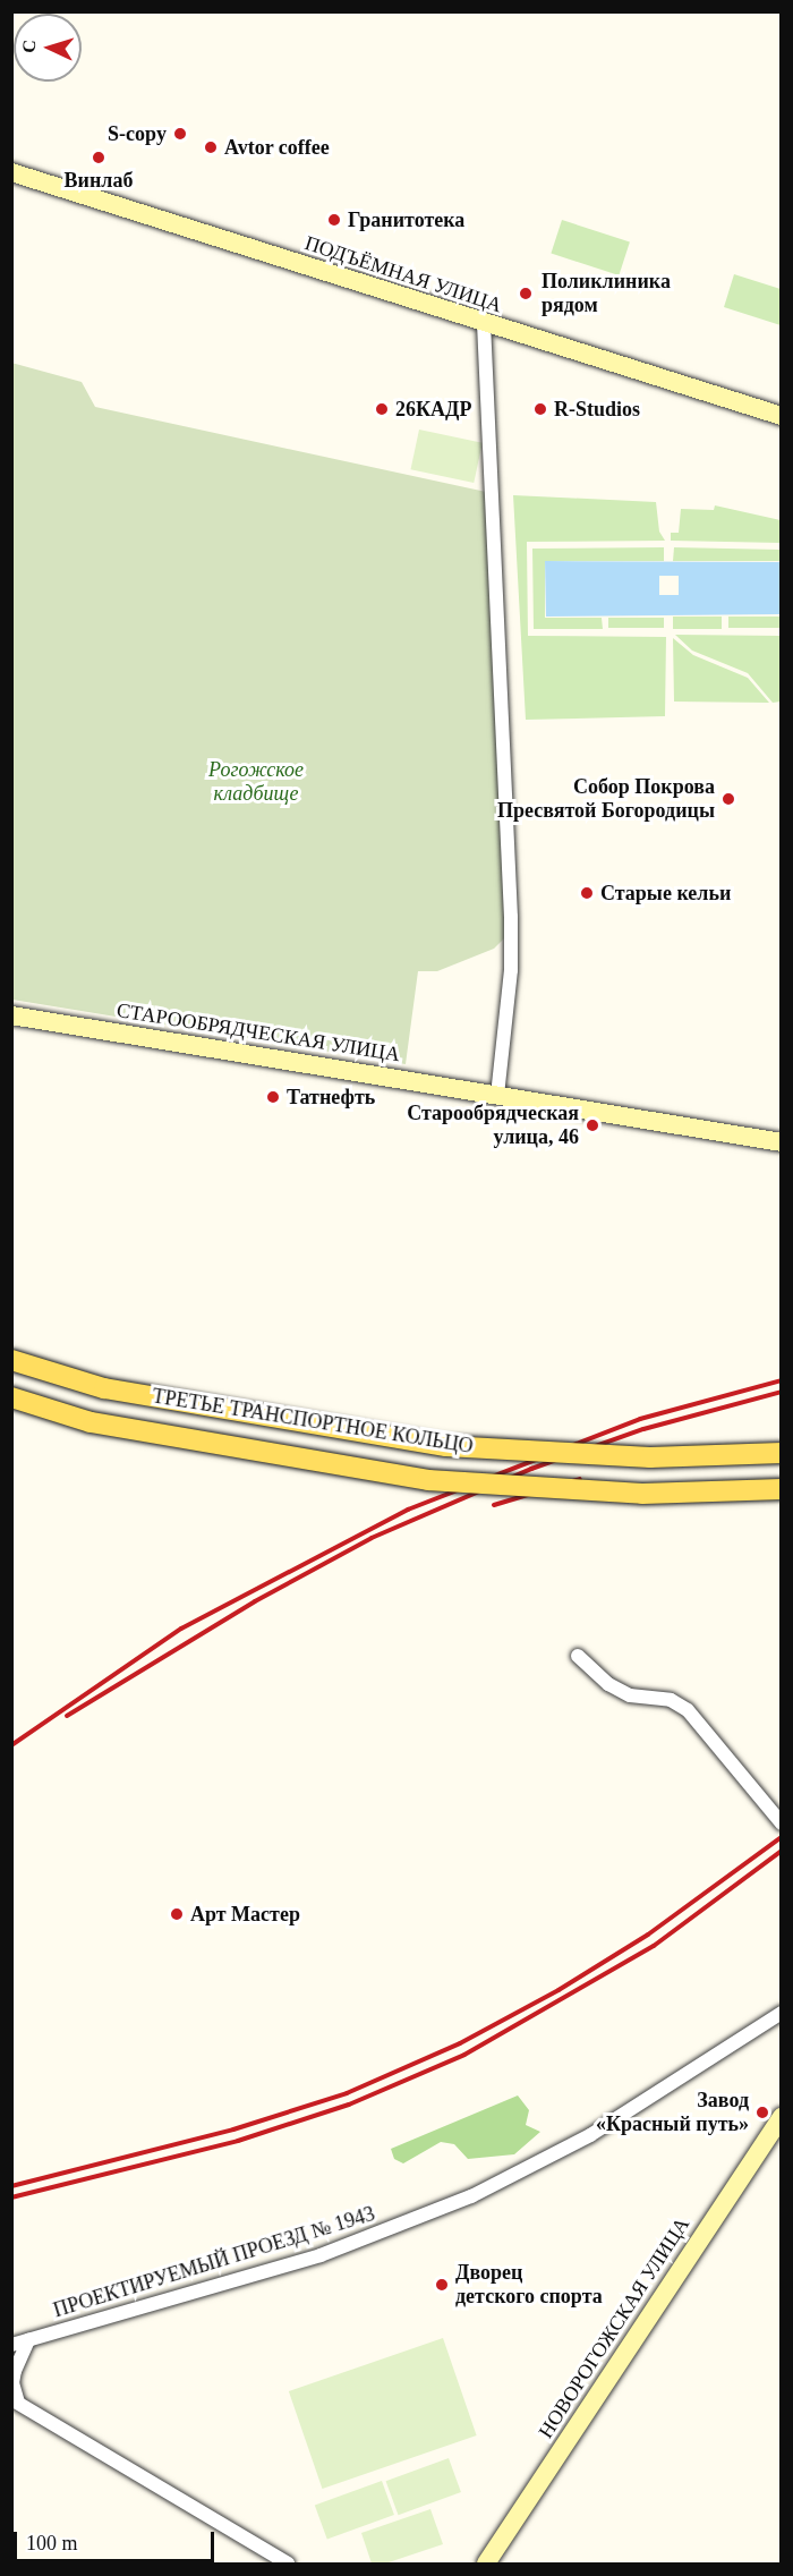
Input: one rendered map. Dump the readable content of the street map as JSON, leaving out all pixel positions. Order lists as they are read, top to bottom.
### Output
{
  "streets": {
    "main road": ["ТРЕТЬЕ ТРАНСПОРТНОЕ КОЛЬЦО"],
    "street": [
      "ПОДЪЁМНАЯ УЛИЦА",
      "СТАРООБРЯДЧЕСКАЯ УЛИЦА",
      "ПРОЕКТИРУЕМЫЙ ПРОЕЗД № 1943",
      "НОВОРОГОЖСКАЯ УЛИЦА"
    ]
  },
  "parks": ["Рогожское кладбище"],
  "places": [
    "S-copy",
    "Avtor coffee",
    "Винлаб",
    "Гранитотека",
    "Поликлиника рядом",
    "26КАДР",
    "R-Studios",
    "Собор Покрова Пресвятой Богородицы",
    "Старые кельи",
    "Татнефть",
    "Старообрядческая улица, 46",
    "Арт Мастер",
    "Завод «Красный путь»",
    "Дворец детского спорта"
  ],
  "scale_bar": "100 m",
  "north": "left"
}
